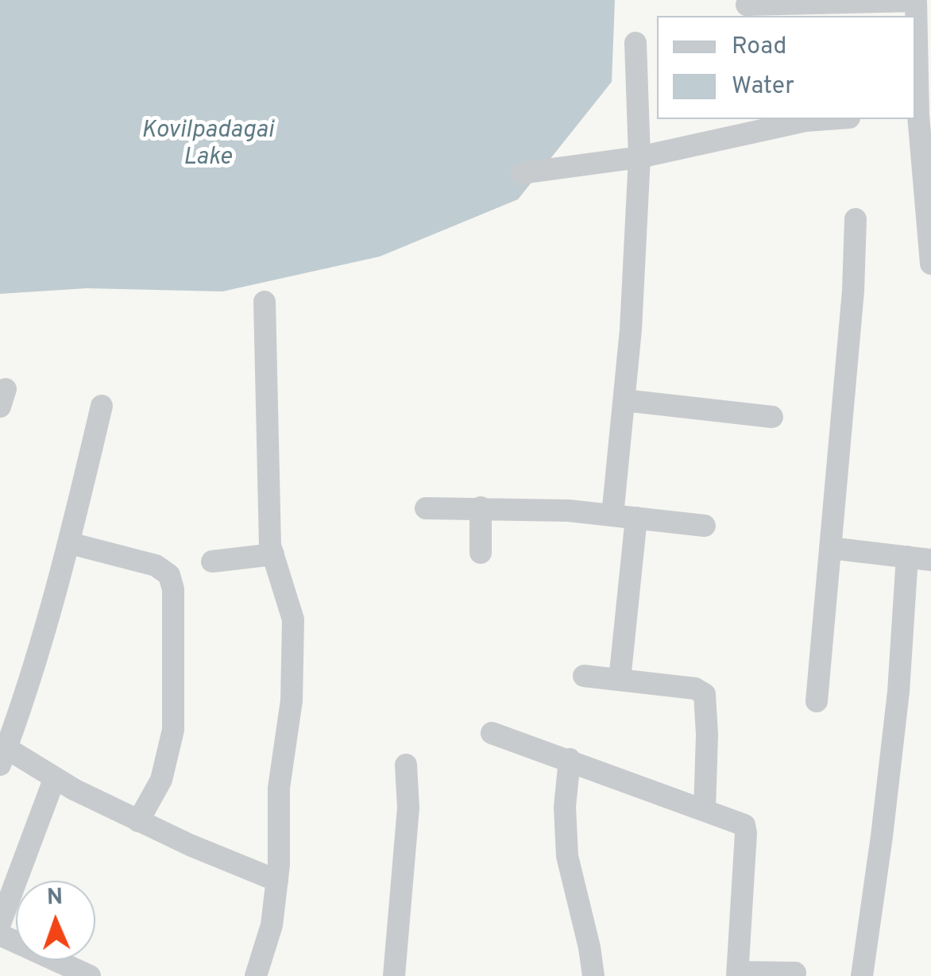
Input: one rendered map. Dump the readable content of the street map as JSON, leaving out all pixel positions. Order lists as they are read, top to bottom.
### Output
{
  "water": ["Kovilpadagai Lake"],
  "legend": ["Road", "Water"],
  "north": "top"
}
